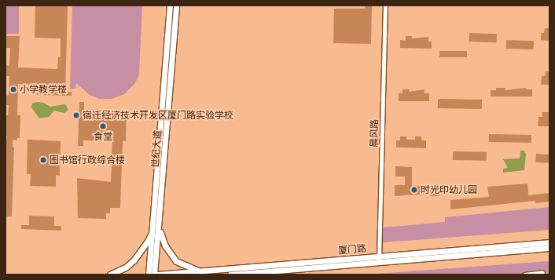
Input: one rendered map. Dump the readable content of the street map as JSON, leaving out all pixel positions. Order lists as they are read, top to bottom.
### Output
{
  "streets": {
    "street": ["晨风路", "世纪大道", "厦门路"]
  },
  "crossings": [
    ["晨风路", "厦门路"]
  ],
  "places": [
    "小学教学楼",
    "宿迁经济技术开发区厦门路实验学校",
    "食堂",
    "图书馆行政综合楼",
    "时光印幼儿园"
  ]
}
